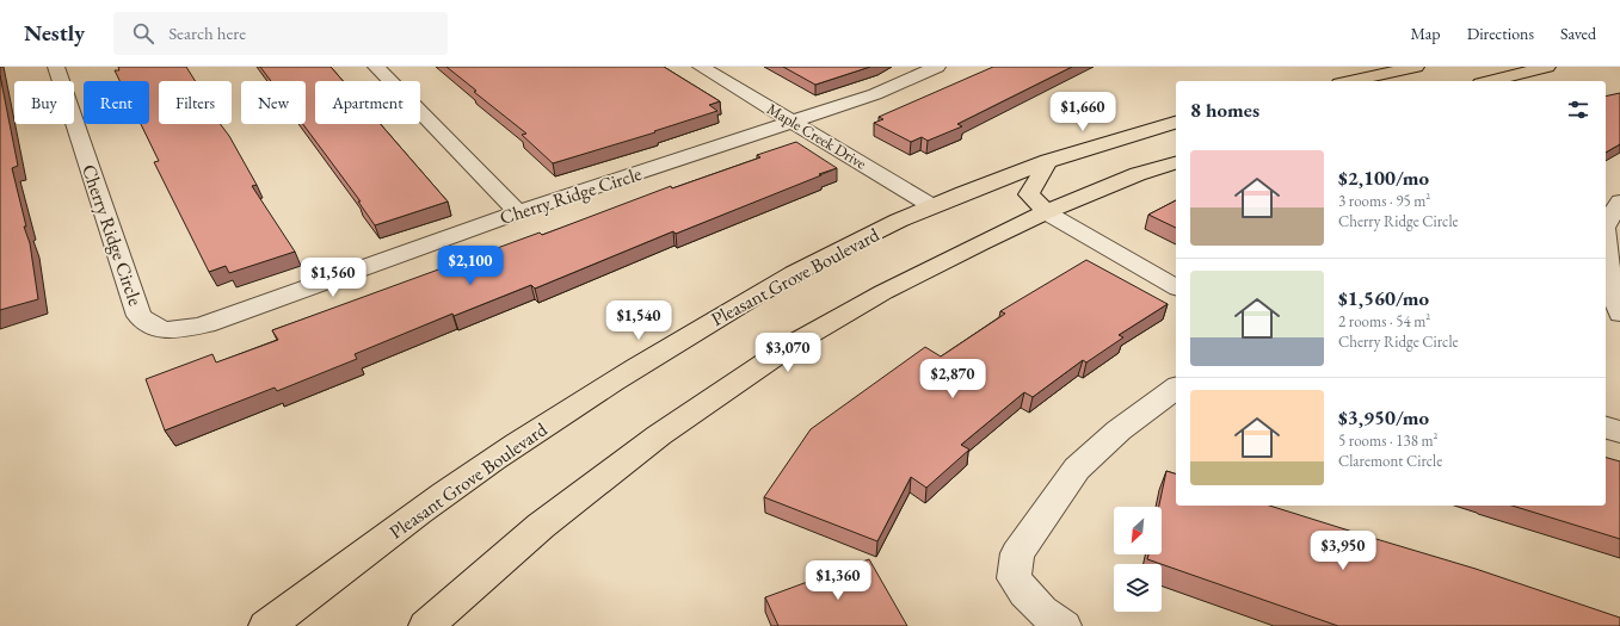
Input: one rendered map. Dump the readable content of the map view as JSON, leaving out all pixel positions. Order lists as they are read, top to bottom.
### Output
{
  "streets": {
    "main road": ["Pleasant Grove Boulevard"],
    "street": ["Maple Creek Drive", "Cherry Ridge Circle"]
  },
  "crossings": [
    ["Maple Creek Drive", "Cherry Ridge Circle"],
    ["Maple Creek Drive", "Pleasant Grove Boulevard"]
  ],
  "north": "bottom left",
  "page": {
    "header": "Nestly",
    "search": "Search here",
    "nav": ["Map", "Directions", "Saved"],
    "chip": [
      "Buy",
      "Rent",
      "Filters",
      "New",
      "Apartment"
    ],
    "heading": "8 homes",
    "price": [
      "$1,660",
      "$2,100",
      "$1,560",
      "$1,540",
      "$3,070",
      "$2,870",
      "$3,950",
      "$1,360"
    ],
    "list": [
      {
        "name": "$2,100/mo",
        "note": "3 rooms · 95 m² · Cherry Ridge Circle"
      },
      {
        "name": "$1,560/mo",
        "note": "2 rooms · 54 m² · Cherry Ridge Circle"
      },
      {
        "name": "$3,950/mo",
        "note": "5 rooms · 138 m² · Claremont Circle"
      }
    ]
  }
}
